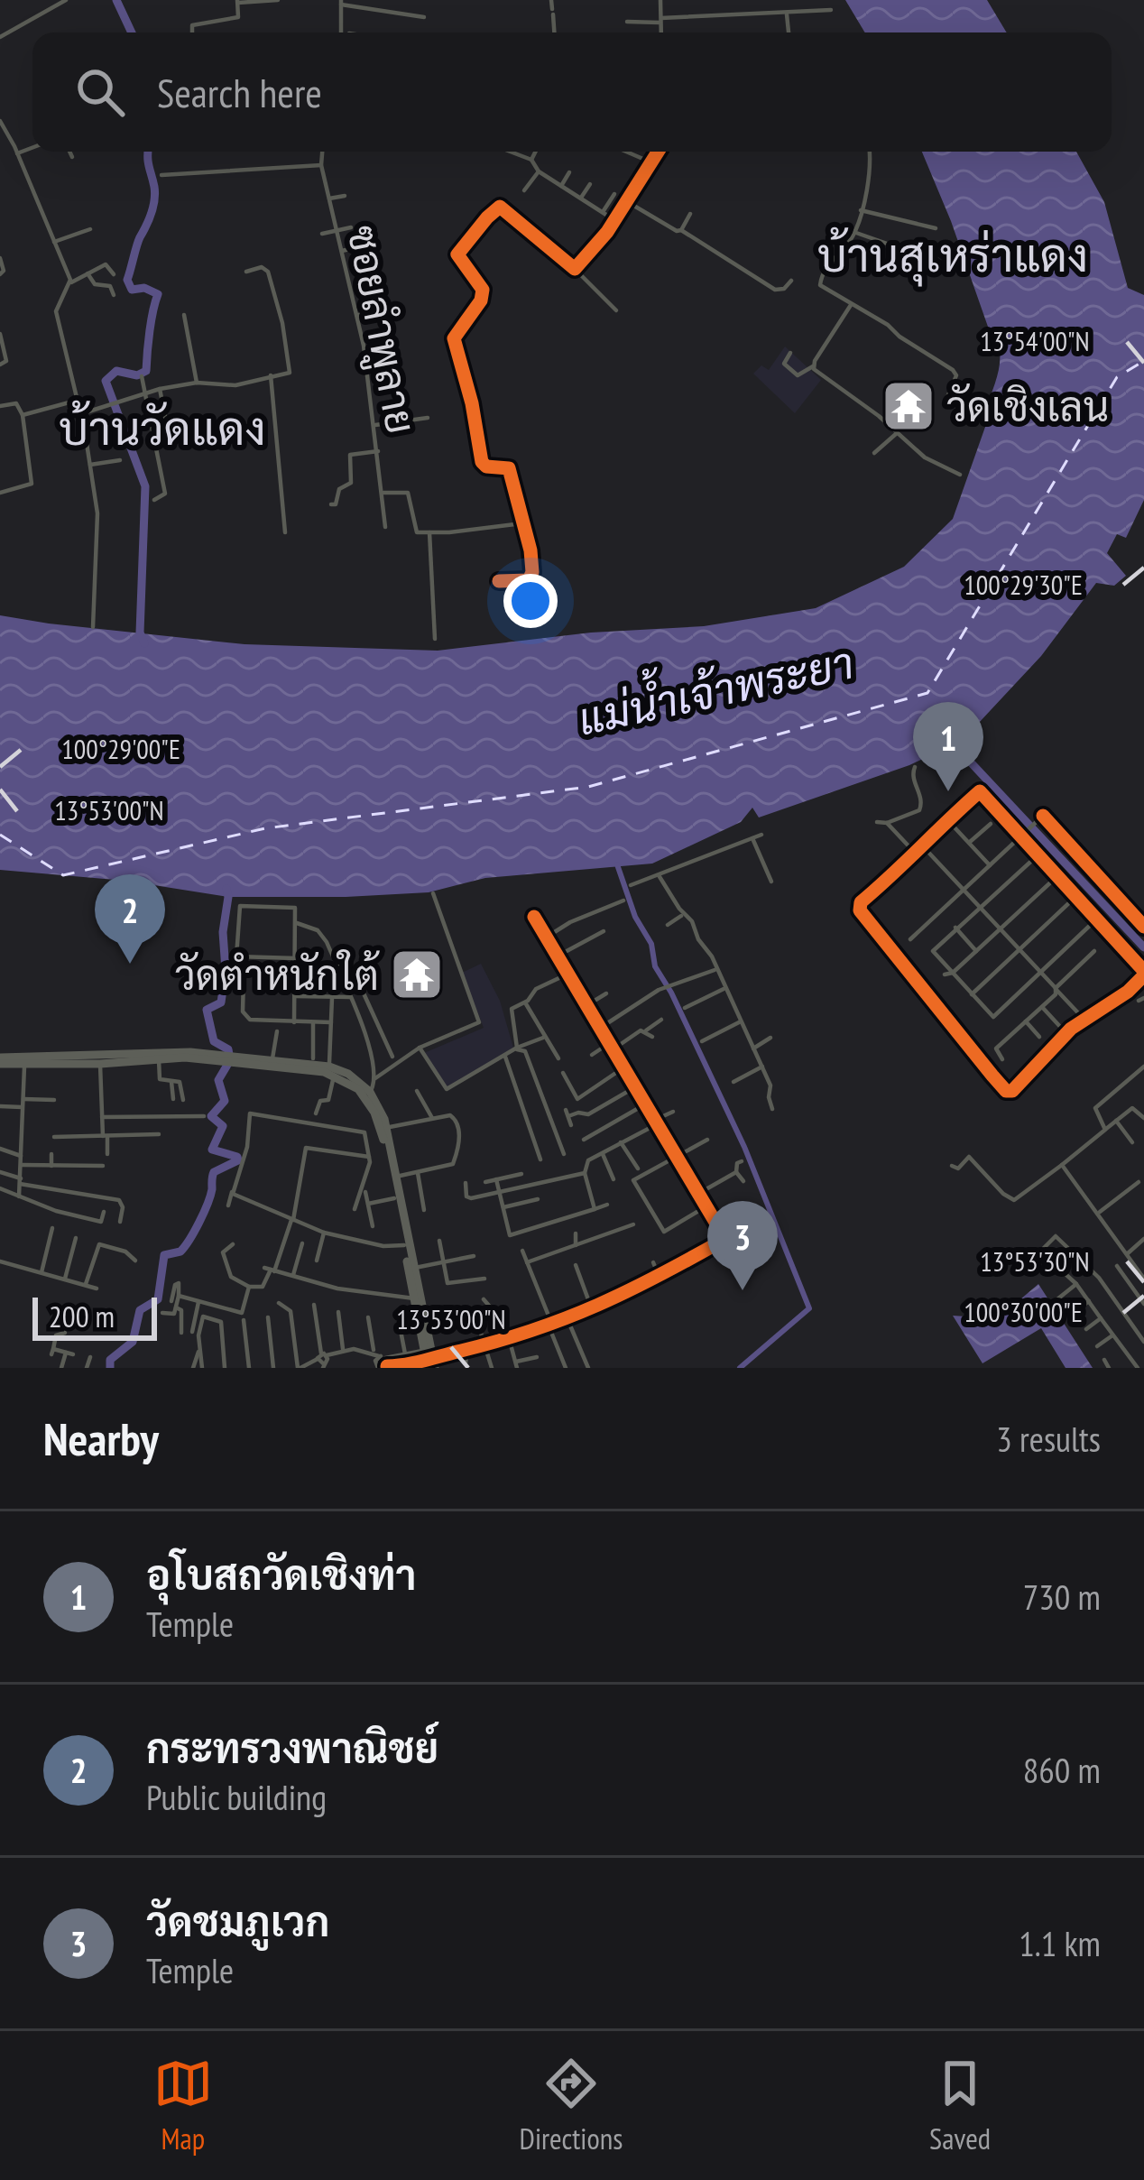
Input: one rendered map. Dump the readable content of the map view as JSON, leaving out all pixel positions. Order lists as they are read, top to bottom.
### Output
{
  "streets": {
    "street": ["ซอยลำพูลาย"]
  },
  "districts": ["บ้านสุเหร่าแดง", "บ้านวัดแดง"],
  "water": ["แม่น้ำเจ้าพระยา"],
  "places": {
    "temple": ["วัดเชิงเลน", "วัดตำหนักใต้"]
  },
  "scale_bar": "200 m",
  "page": {
    "search": "Search here",
    "pins": ["1", "2", "3"],
    "scale": "200 m",
    "heading": ["Nearby", "3 results"],
    "list": [
      {
        "mark": "1",
        "name": "อุโบสถวัดเชิงท่า",
        "note": "Temple",
        "value": "730 m"
      },
      {
        "mark": "2",
        "name": "กระทรวงพาณิชย์",
        "note": "Public building",
        "value": "860 m"
      },
      {
        "mark": "3",
        "name": "วัดชมภูเวก",
        "note": "Temple",
        "value": "1.1 km"
      }
    ],
    "nav": ["Map", "Directions", "Saved"]
  },
  "coordinates": [
    "13°54'00\"N",
    "100°29'30\"E",
    "100°29'00\"E",
    "13°53'00\"N",
    "13°53'30\"N",
    "100°30'00\"E"
  ]
}
